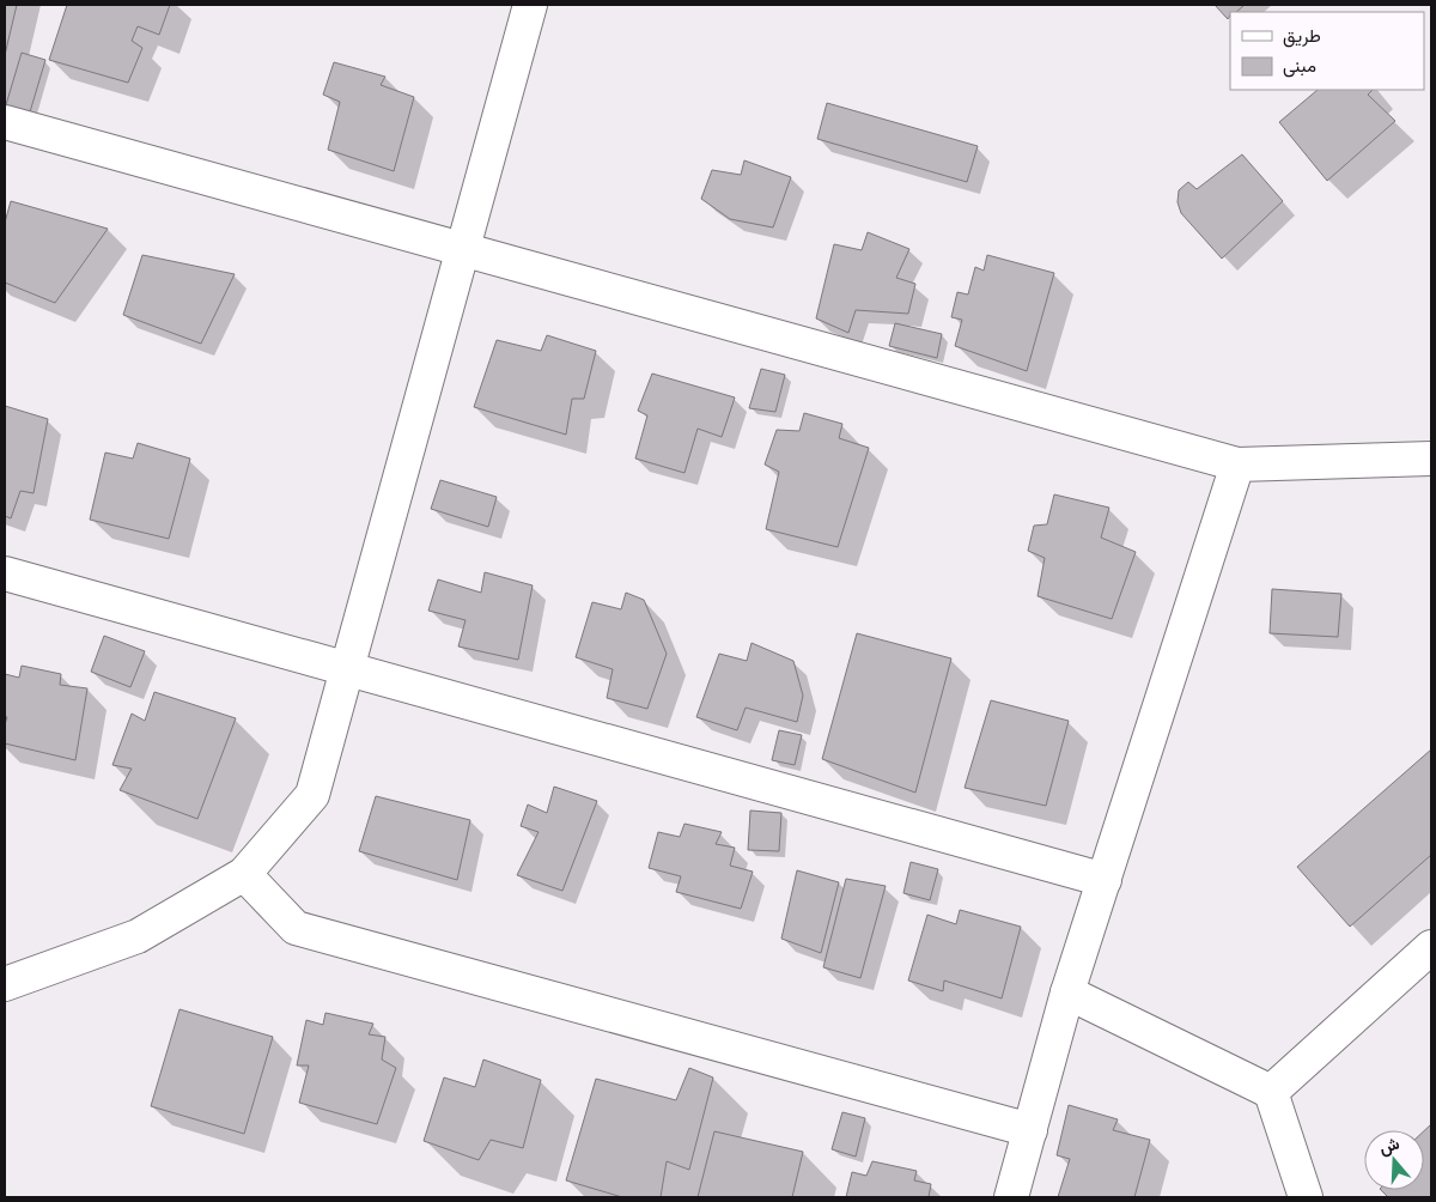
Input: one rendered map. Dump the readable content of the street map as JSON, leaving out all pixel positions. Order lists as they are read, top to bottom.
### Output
{
  "legend": ["طريق", "مبنى"],
  "north": "top"
}
